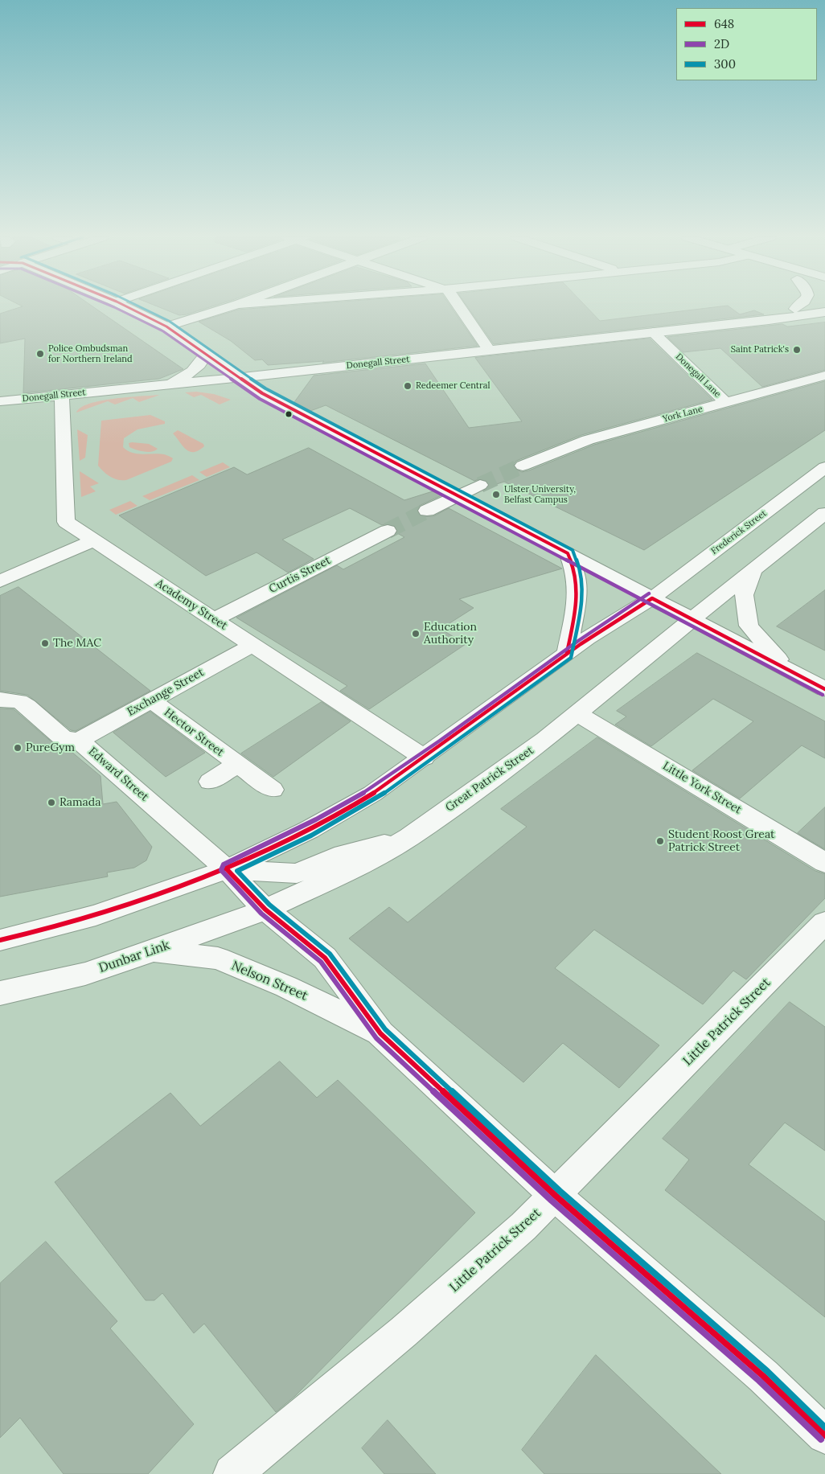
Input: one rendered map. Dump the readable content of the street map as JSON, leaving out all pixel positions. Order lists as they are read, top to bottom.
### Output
{
  "streets": {
    "street": [
      "Donegall Street",
      "Donegall Lane",
      "York Lane",
      "Frederick Street",
      "Curtis Street",
      "Academy Street",
      "Exchange Street",
      "Hector Street",
      "Edward Street",
      "Great Patrick Street",
      "Little York Street",
      "Dunbar Link",
      "Nelson Street",
      "Little Patrick Street"
    ]
  },
  "crossings": [
    ["Donegall Street", "Donegall Lane"],
    ["Donegall Street", "Academy Street"],
    ["Donegall Lane", "York Lane"],
    ["Curtis Street", "Academy Street"],
    ["Academy Street", "Exchange Street"],
    ["Exchange Street", "Hector Street"],
    ["Exchange Street", "Edward Street"],
    ["Edward Street", "Nelson Street"],
    ["Great Patrick Street", "Little York Street"],
    ["Great Patrick Street", "Dunbar Link"],
    ["Great Patrick Street", "Nelson Street"],
    ["Dunbar Link", "Nelson Street"],
    ["Nelson Street", "Little Patrick Street"]
  ],
  "places": [
    "Saint Patrick's",
    "Police Ombudsman for Northern Ireland",
    "Redeemer Central",
    "Ulster University, Belfast Campus",
    "Education Authority",
    "The MAC",
    "PureGym",
    "Ramada",
    "Student Roost Great Patrick Street"
  ],
  "lines": ["transit line 648", "transit line 2D", "transit line 300"],
  "legend": ["648", "2D", "300"]
}
